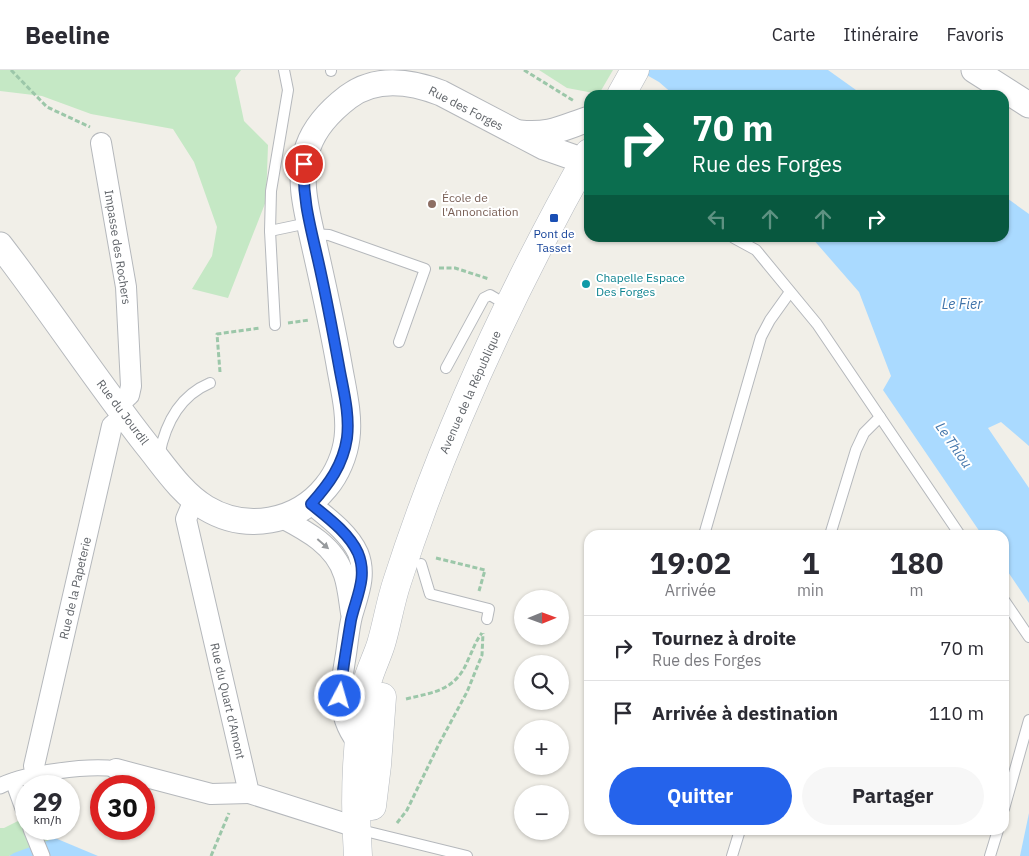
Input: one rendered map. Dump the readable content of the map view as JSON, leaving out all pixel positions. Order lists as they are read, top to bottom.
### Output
{
  "streets": {
    "main road": ["Avenue de la République"],
    "street": [
      "Rue des Forges",
      "Impasse des Rochers",
      "Rue du Jourdil",
      "Rue de la Papeterie",
      "Rue du Quart d'Amont"
    ]
  },
  "crossings": [
    ["Rue des Forges", "Rue du Jourdil"],
    ["Impasse des Rochers", "Rue du Jourdil"],
    ["Impasse des Rochers", "Rue de la Papeterie"],
    ["Rue du Jourdil", "Rue de la Papeterie"],
    ["Rue du Jourdil", "Rue du Quart d'Amont"]
  ],
  "water": ["Le Fier", "Le Thiou"],
  "places": {
    "other": ["École de l'Annonciation", "Chapelle Espace Des Forges"],
    "transit": ["Pont de Tasset"]
  },
  "north": "right",
  "page": {
    "header": "Beeline",
    "nav": ["Carte", "Itinéraire", "Favoris"],
    "turn": ["70 m", "Rue des Forges"],
    "eta": [
      "19:02",
      "Arrivée",
      "1",
      "min",
      "180",
      "m"
    ],
    "map_buttons": ["+", "−"],
    "list": [
      {
        "name": "Tournez à droite",
        "note": "Rue des Forges",
        "value": "70 m"
      },
      {
        "name": "Arrivée à destination",
        "value": "110 m"
      }
    ],
    "buttons": ["Quitter", "Partager"],
    "speed": "29 km/h",
    "limit": "30"
  }
}
